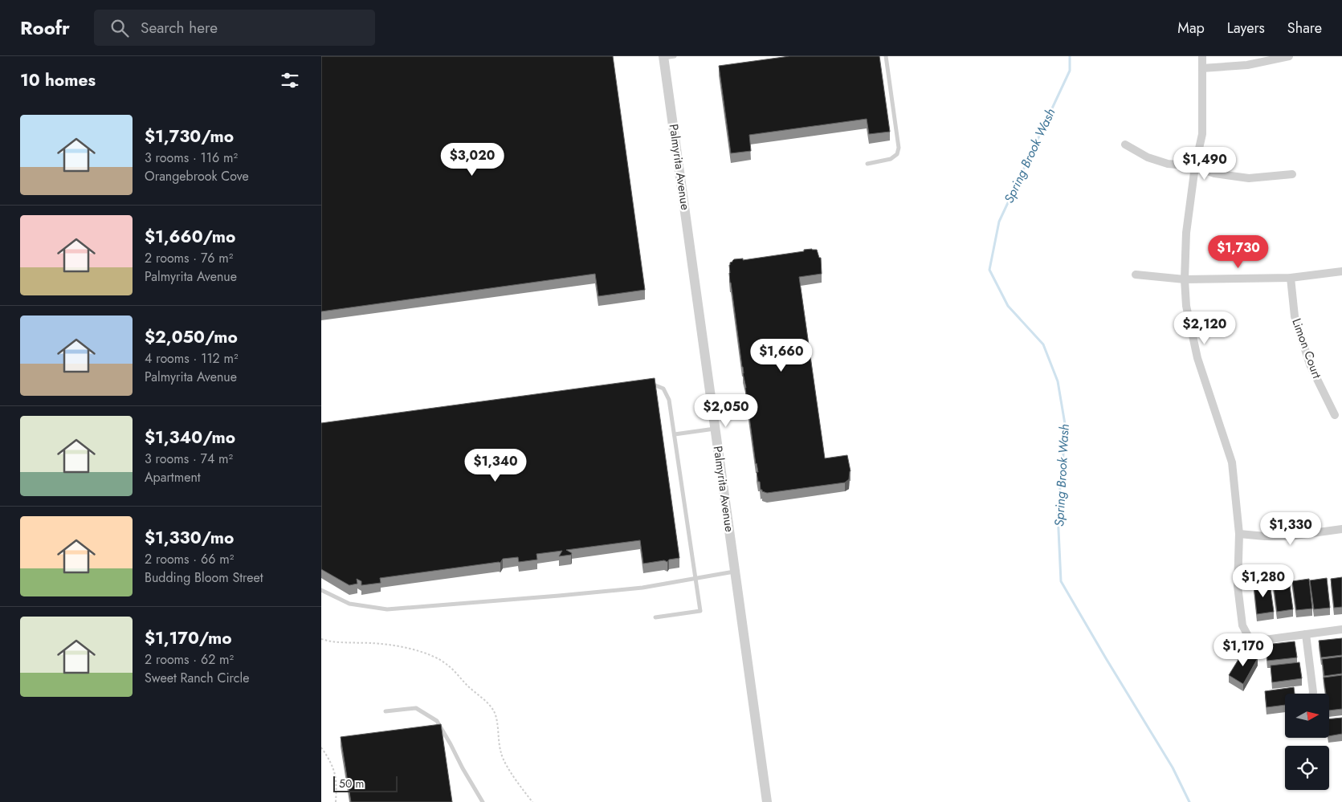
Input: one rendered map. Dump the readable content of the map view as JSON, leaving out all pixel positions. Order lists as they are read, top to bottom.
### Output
{
  "streets": {
    "street": ["Palmyrita Avenue", "Limon Court"]
  },
  "water": ["Spring Brook Wash"],
  "scale_bar": "50 m",
  "north": "right",
  "page": {
    "header": "Roofr",
    "search": "Search here",
    "nav": ["Map", "Layers", "Share"],
    "heading": "10 homes",
    "list": [
      {
        "name": "$1,730/mo",
        "note": "3 rooms · 116 m² · Orangebrook Cove"
      },
      {
        "name": "$1,660/mo",
        "note": "2 rooms · 76 m² · Palmyrita Avenue"
      },
      {
        "name": "$2,050/mo",
        "note": "4 rooms · 112 m² · Palmyrita Avenue"
      },
      {
        "name": "$1,340/mo",
        "note": "3 rooms · 74 m² · Apartment"
      },
      {
        "name": "$1,330/mo",
        "note": "2 rooms · 66 m² · Budding Bloom Street"
      },
      {
        "name": "$1,170/mo",
        "note": "2 rooms · 62 m² · Sweet Ranch Circle"
      }
    ],
    "price": [
      "$3,020",
      "$1,490",
      "$1,730",
      "$2,120",
      "$1,660",
      "$2,050",
      "$1,340",
      "$1,330",
      "$1,280",
      "$1,170"
    ],
    "scale": "50 m"
  }
}
